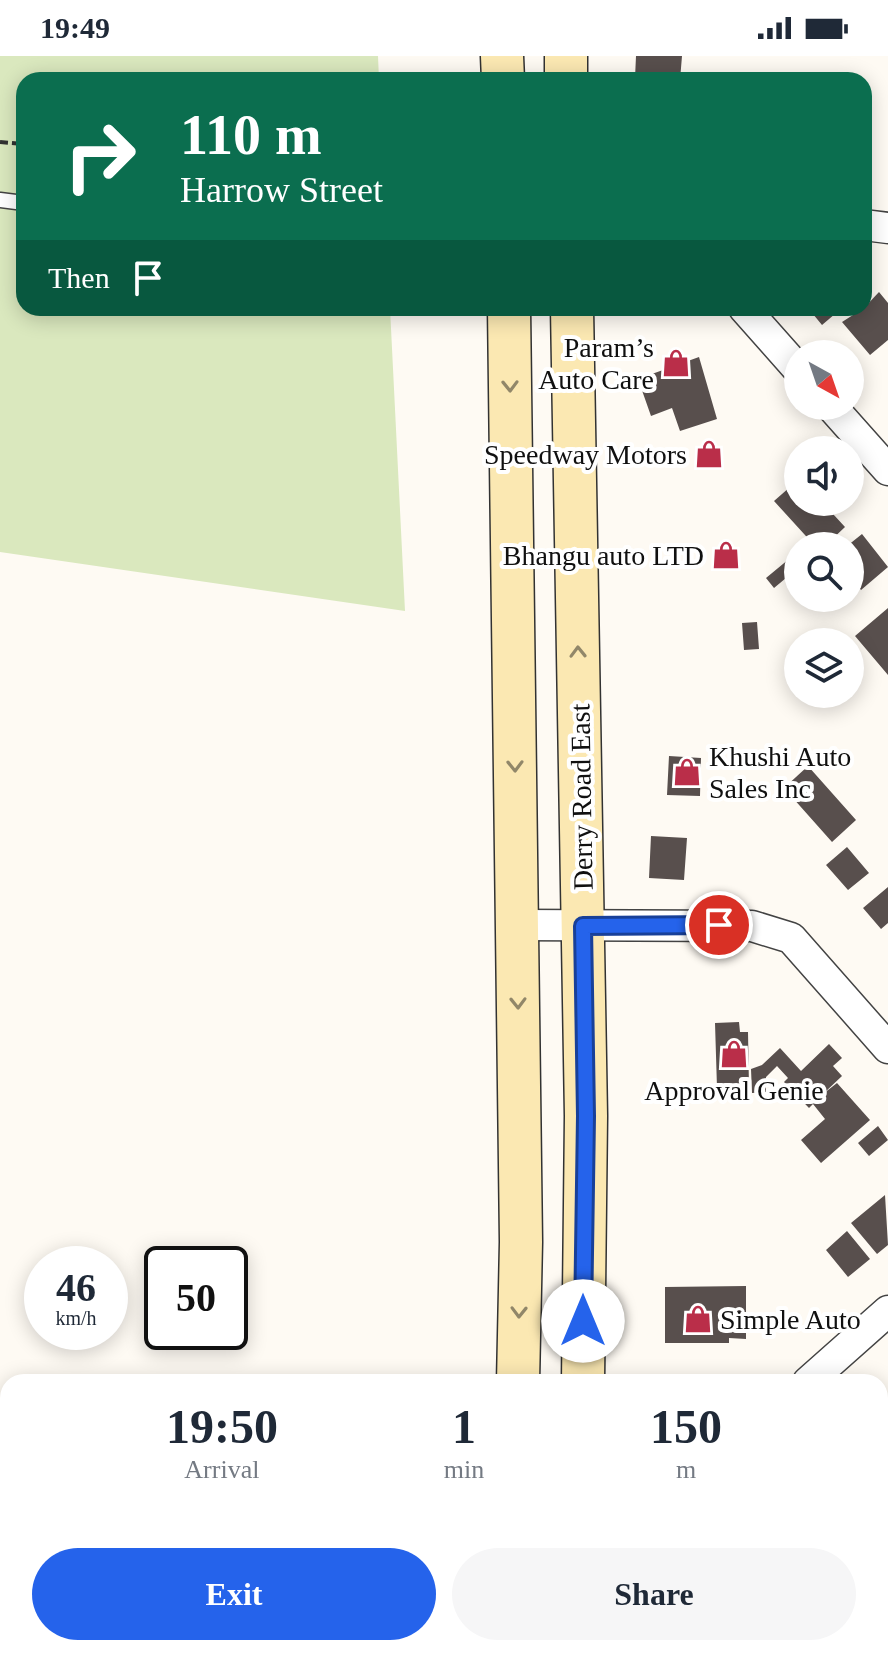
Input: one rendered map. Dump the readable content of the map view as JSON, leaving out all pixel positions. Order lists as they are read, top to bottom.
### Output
{
  "streets": {
    "main road": ["Derry Road East"]
  },
  "places": {
    "shop": [
      "Param’s Auto Care",
      "Speedway Motors",
      "Bhangu auto LTD",
      "Khushi Auto Sales Inc",
      "Approval Genie",
      "Simple Auto"
    ]
  },
  "north": "bottom right",
  "page": {
    "status": "19:49",
    "turn": ["110 m", "Harrow Street"],
    "then": "Then",
    "speed": "46 km/h",
    "limit": "50",
    "eta": [
      "19:50",
      "Arrival",
      "1",
      "min",
      "150",
      "m"
    ],
    "buttons": ["Exit", "Share"]
  }
}
